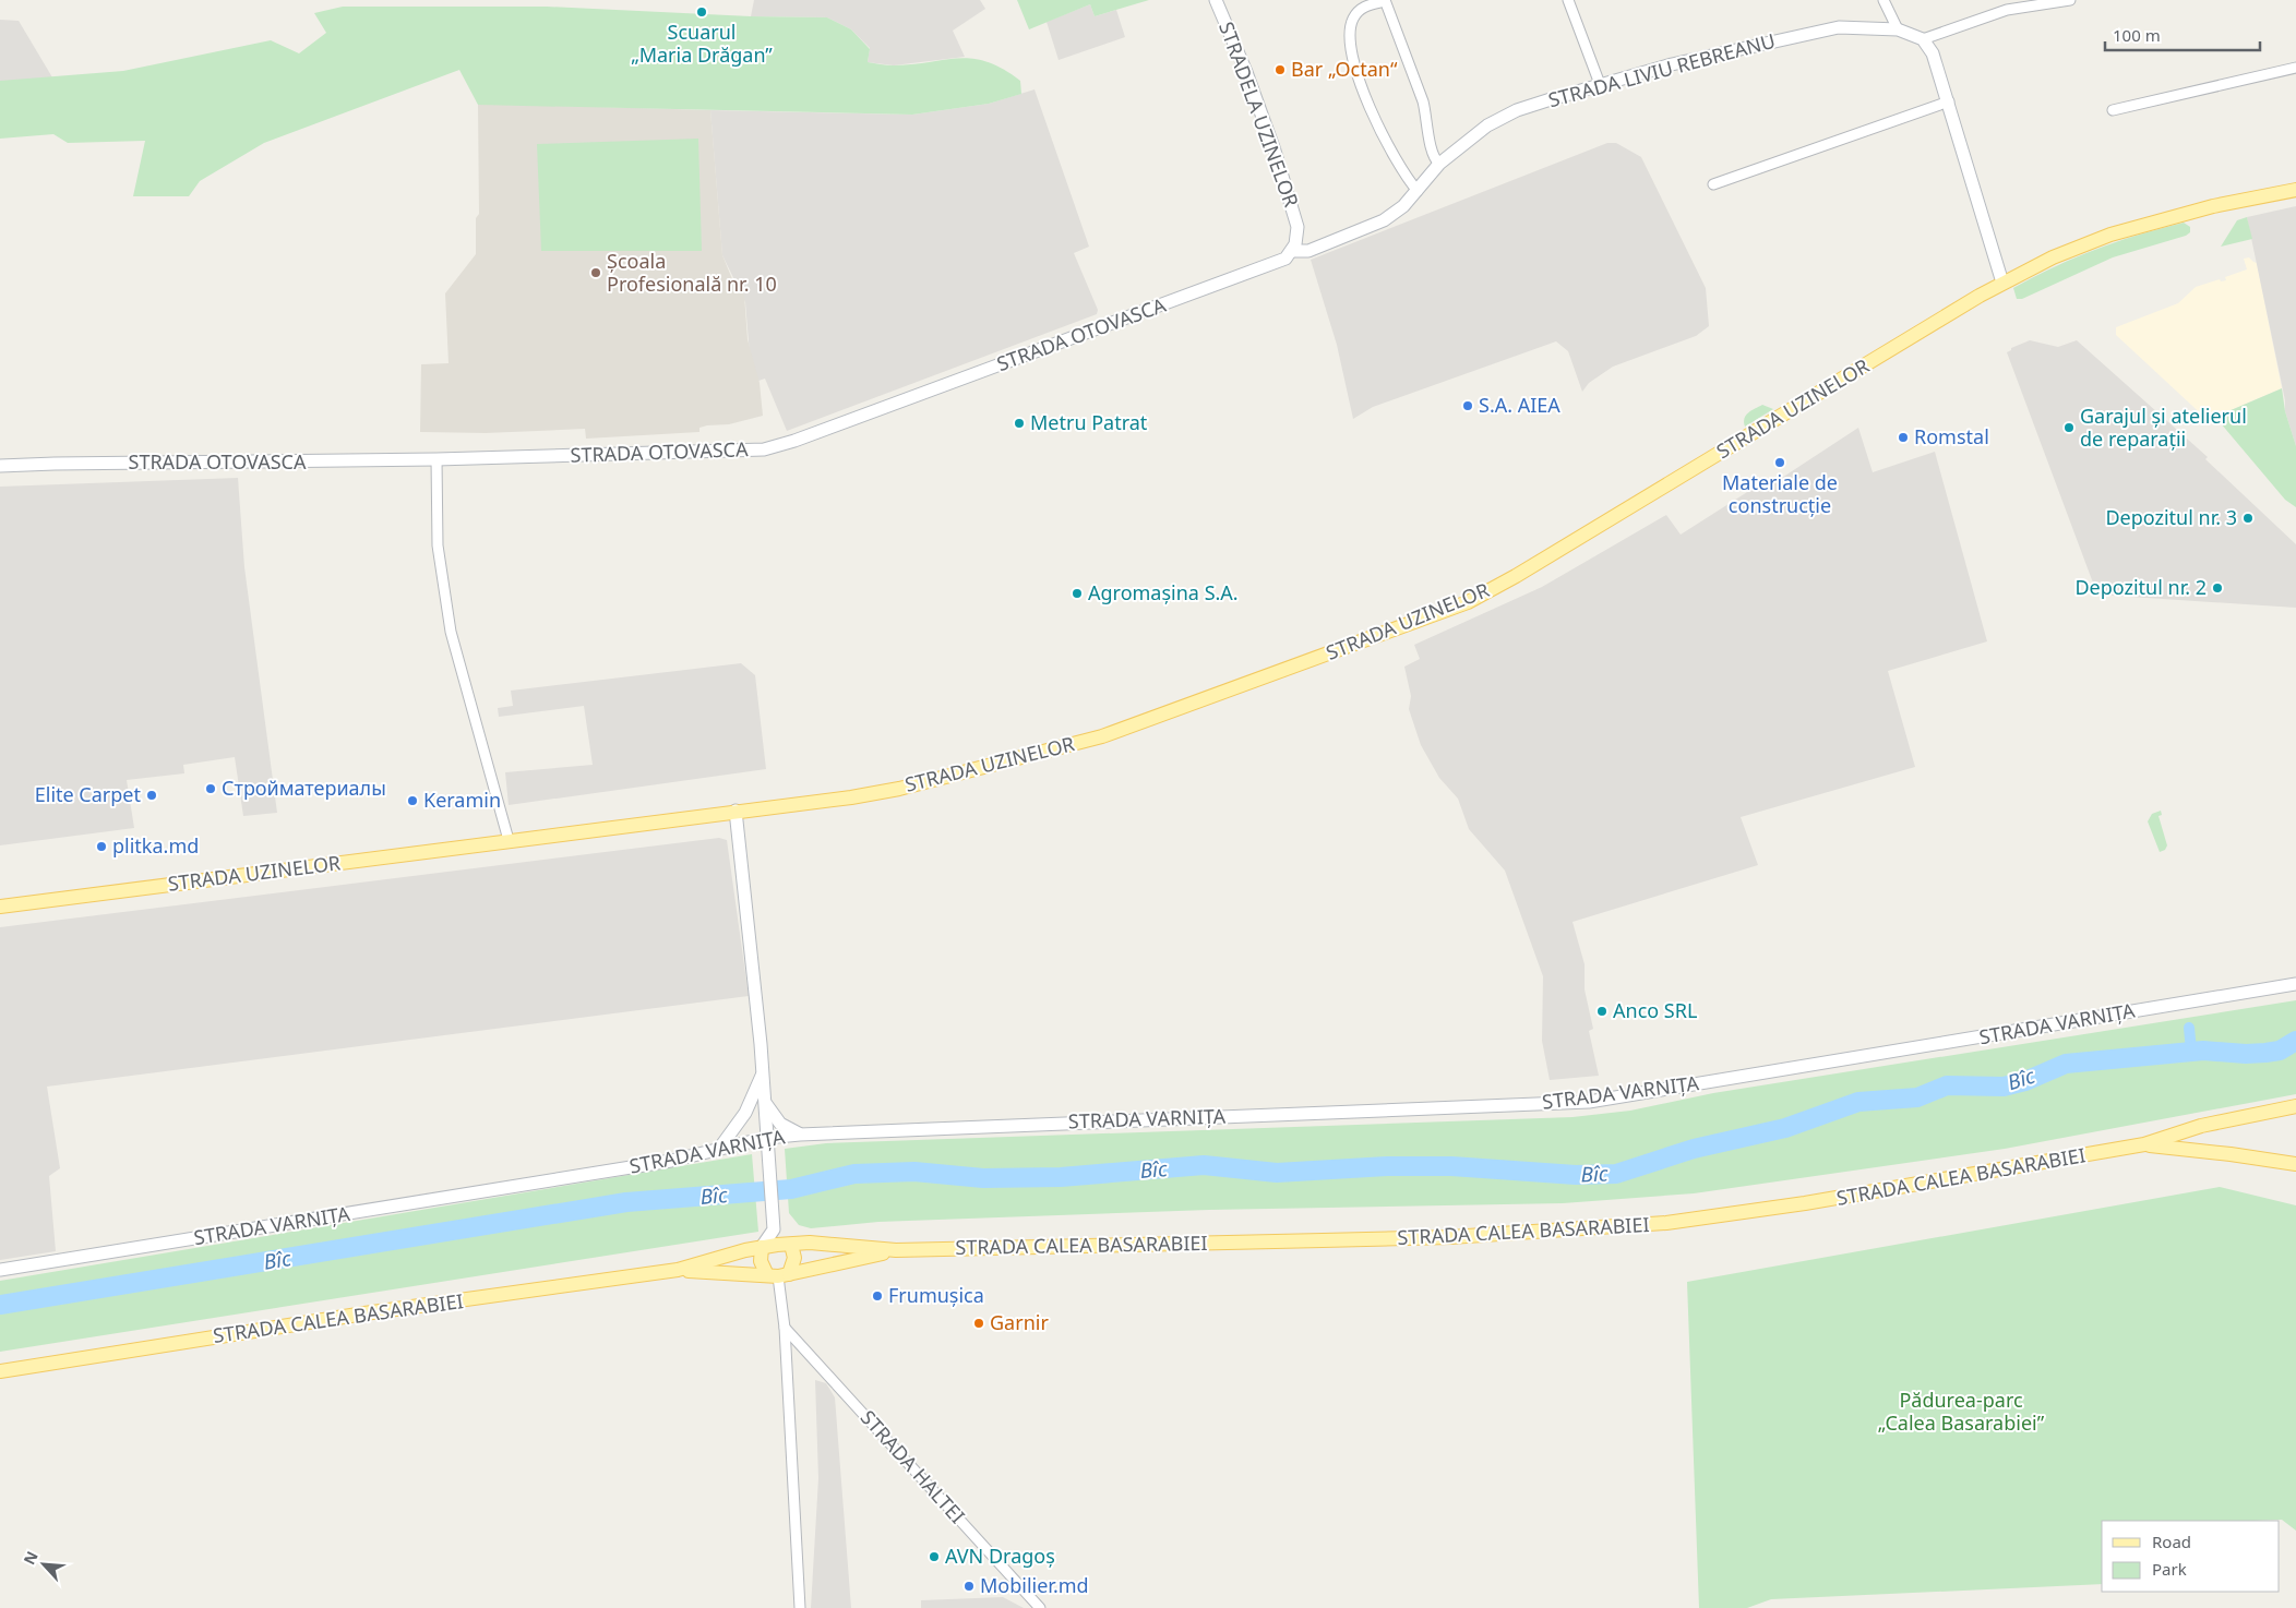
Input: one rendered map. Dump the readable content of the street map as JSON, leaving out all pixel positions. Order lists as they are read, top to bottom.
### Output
{
  "streets": {
    "main road": ["STRADA UZINELOR", "STRADA CALEA BASARABIEI"],
    "street": [
      "STRADA LIVIU REBREANU",
      "STRADELA UZINELOR",
      "STRADA OTOVASCA",
      "STRADA VARNIȚA",
      "STRADA HALTEI"
    ]
  },
  "crossings": [
    ["STRADA LIVIU REBREANU", "STRADELA UZINELOR"],
    ["STRADA LIVIU REBREANU", "STRADA OTOVASCA"],
    ["STRADELA UZINELOR", "STRADA OTOVASCA"]
  ],
  "water": ["Bîc"],
  "parks": ["Pădurea-parc „Calea Basarabiei”"],
  "places": [
    "Scuarul „Maria Drăgan”",
    "Bar „Octan“",
    "Școala Profesională nr. 10",
    "S.A. AIEA",
    "Metru Patrat",
    "Garajul și atelierul de reparații",
    "Romstal",
    "Materiale de construcție",
    "Depozitul nr. 3",
    "Depozitul nr. 2",
    "Agromașina S.A.",
    "Стройматериалы",
    "Elite Carpet",
    "Keramin",
    "plitka.md",
    "Anco SRL",
    "Frumușica",
    "Garnir",
    "AVN Dragoș",
    "Mobilier.md"
  ],
  "legend": ["Road", "Park"],
  "scale_bar": "100 m",
  "north": "top left"
}
